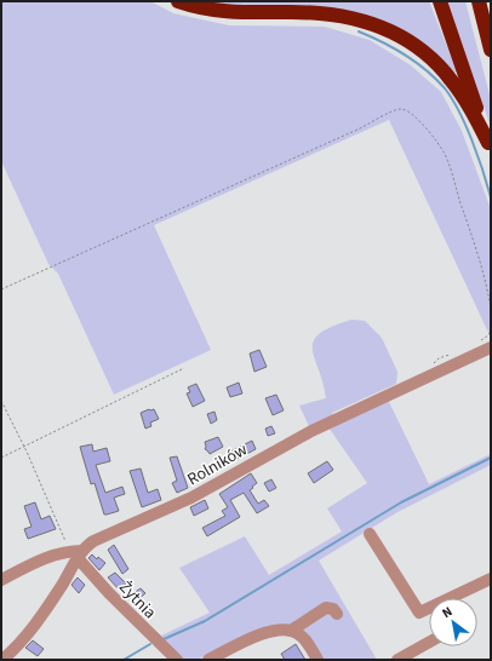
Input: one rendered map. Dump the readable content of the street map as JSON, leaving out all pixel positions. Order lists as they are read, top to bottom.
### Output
{
  "streets": {
    "street": ["Rolników", "Żytnia"]
  },
  "crossings": [
    ["Rolników", "Żytnia"]
  ],
  "north": "top left"
}
